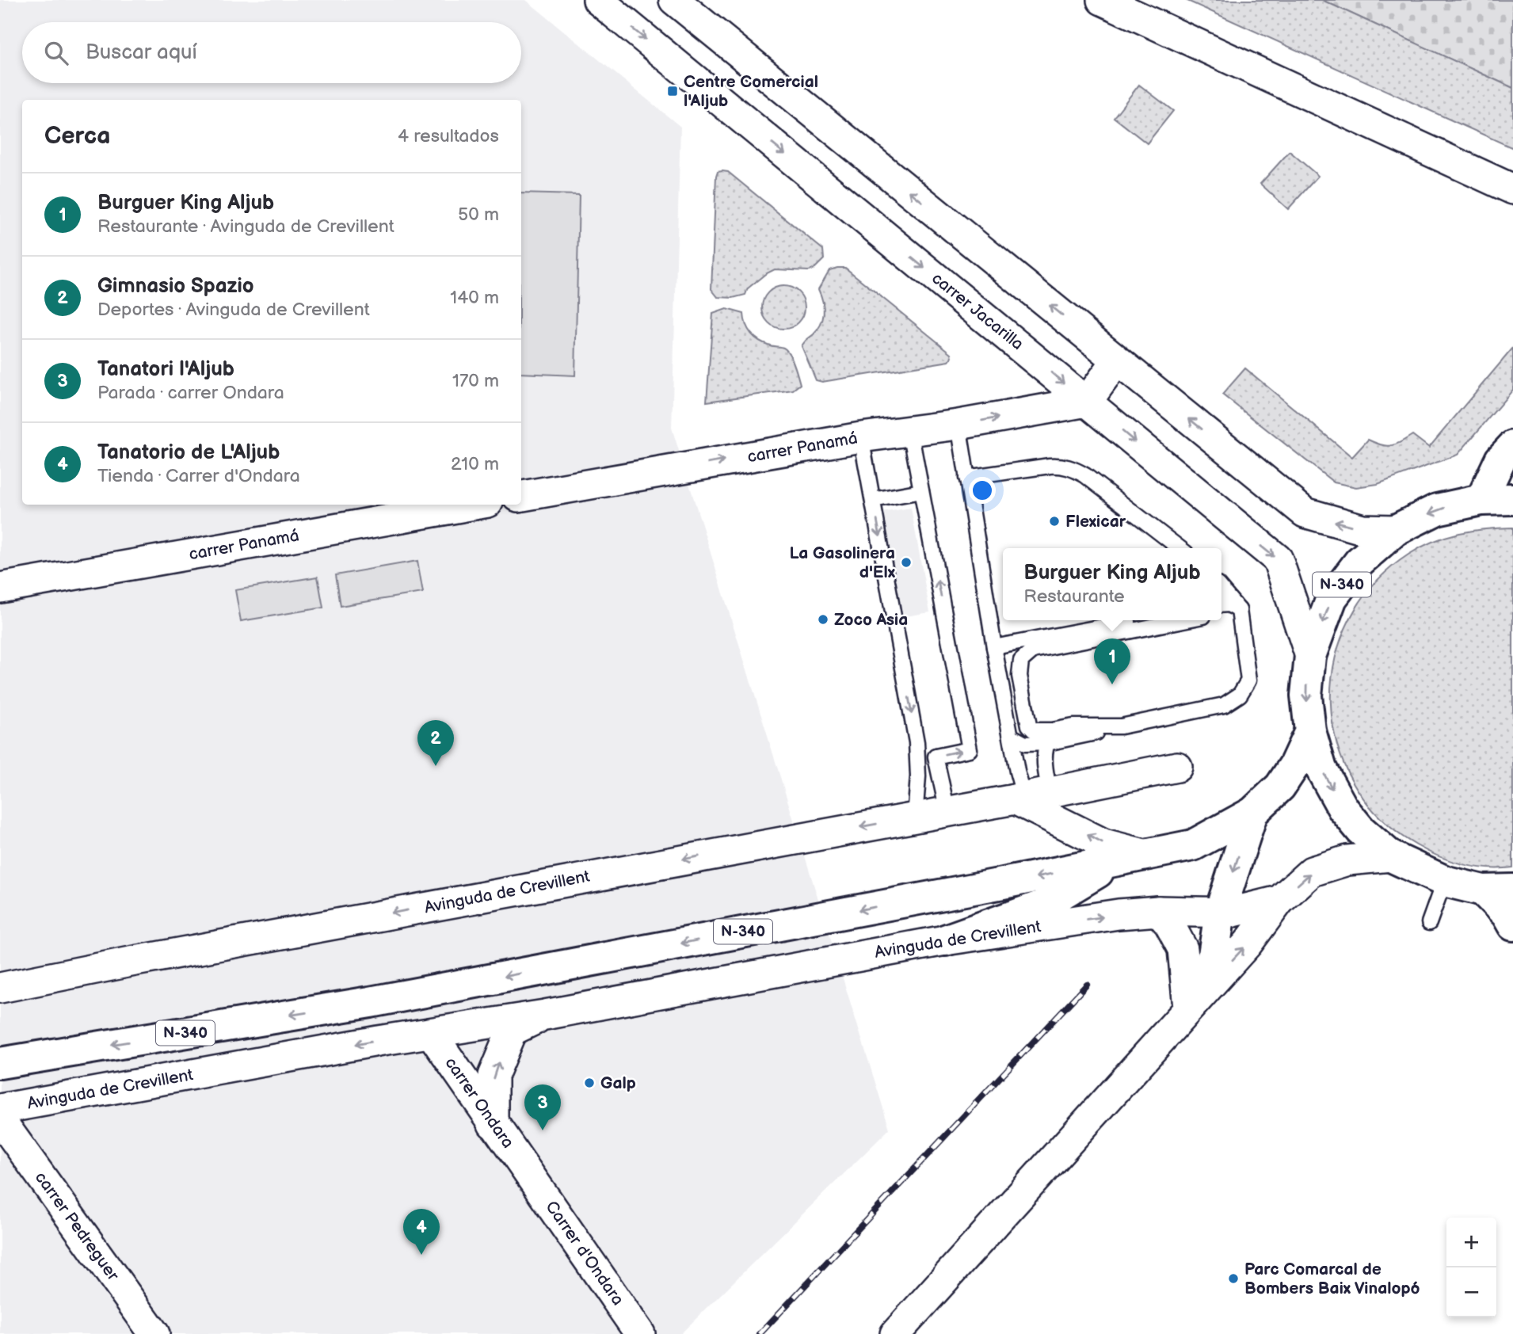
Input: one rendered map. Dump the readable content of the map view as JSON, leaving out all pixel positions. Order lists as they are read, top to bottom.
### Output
{
  "streets": {
    "main road": ["N-340"],
    "street": [
      "carrer Jacarilla",
      "carrer Panamá",
      "Avinguda de Crevillent",
      "carrer Ondara",
      "carrer Pedreguer",
      "Carrer d'Ondara"
    ]
  },
  "crossings": [
    ["carrer Jacarilla", "carrer Panamá"],
    ["carrer Jacarilla", "N-340"],
    ["N-340", "Avinguda de Crevillent"],
    ["Avinguda de Crevillent", "carrer Ondara"],
    ["carrer Ondara", "Carrer d'Ondara"]
  ],
  "one_way": ["carrer Panamá"],
  "places": {
    "transit": ["Centre Comercial l'Aljub"],
    "other": [
      "Flexicar",
      "La Gasolinera d'Elx",
      "Zoco Asia",
      "Galp",
      "Parc Comarcal de Bombers Baix Vinalopó"
    ]
  },
  "page": {
    "search": "Buscar aquí",
    "heading": ["Cerca", "4 resultados"],
    "list": [
      {
        "mark": "1",
        "name": "Burguer King Aljub",
        "note": "Restaurante · Avinguda de Crevillent",
        "value": "50 m"
      },
      {
        "mark": "2",
        "name": "Gimnasio Spazio",
        "note": "Deportes · Avinguda de Crevillent",
        "value": "140 m"
      },
      {
        "mark": "3",
        "name": "Tanatori l'Aljub",
        "note": "Parada · carrer Ondara",
        "value": "170 m"
      },
      {
        "mark": "4",
        "name": "Tanatorio de L'Aljub",
        "note": "Tienda · Carrer d'Ondara",
        "value": "210 m"
      }
    ],
    "popup": ["Burguer King Aljub", "Restaurante"],
    "pins": [
      "1",
      "2",
      "3",
      "4"
    ],
    "map_buttons": ["+", "−"]
  }
}
